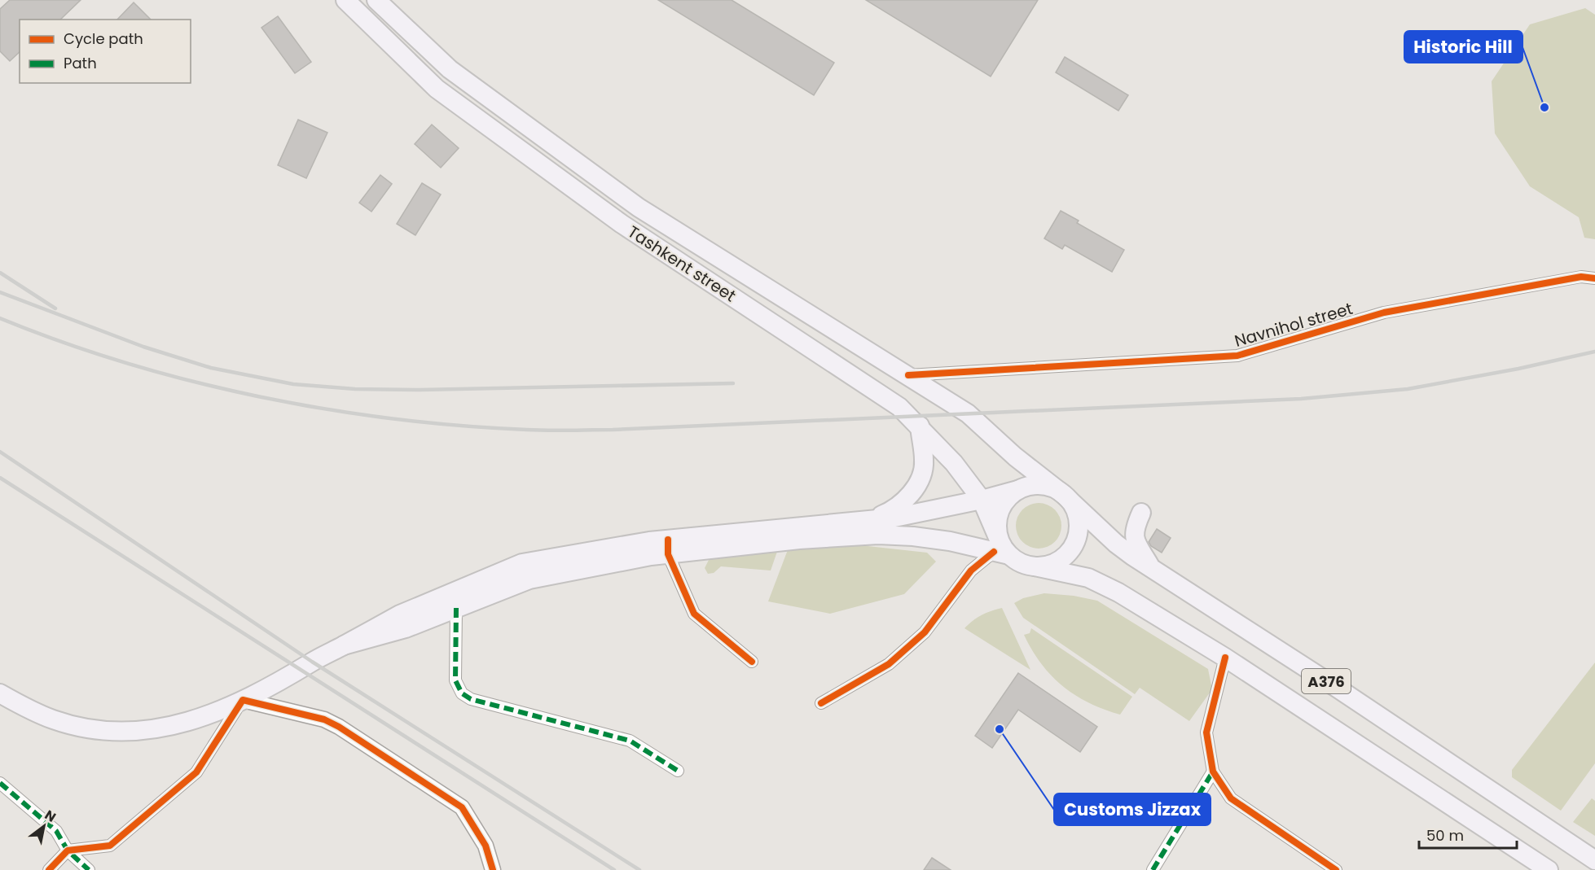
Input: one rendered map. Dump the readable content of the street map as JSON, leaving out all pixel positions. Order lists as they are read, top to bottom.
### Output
{
  "streets": {
    "main road": ["Tashkent street", "A376"],
    "street": ["Navnihol street"]
  },
  "crossings": [
    ["Tashkent street", "Navnihol street"],
    ["Tashkent street", "A376"]
  ],
  "places": ["Historic Hill", "Customs Jizzax"],
  "legend": ["Cycle path", "Path"],
  "scale_bar": "50 m",
  "north": "top right"
}
